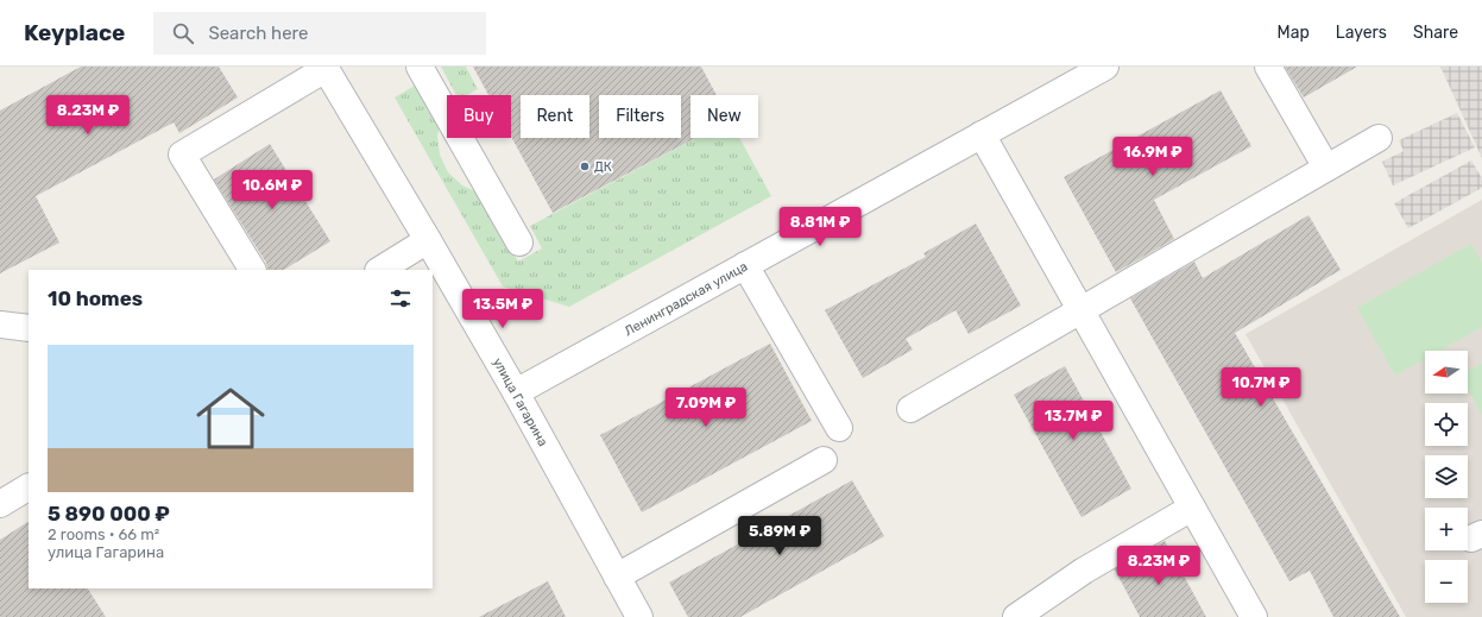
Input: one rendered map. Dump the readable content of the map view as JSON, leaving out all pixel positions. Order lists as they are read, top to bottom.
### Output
{
  "streets": {
    "street": ["Ленинградская улица", "улица Гагарина"]
  },
  "crossings": [
    ["Ленинградская улица", "улица Гагарина"]
  ],
  "places": ["ДК"],
  "north": "left",
  "page": {
    "header": "Keyplace",
    "search": "Search here",
    "nav": ["Map", "Layers", "Share"],
    "price": [
      "8.23M ₽",
      "16.9M ₽",
      "10.6M ₽",
      "8.81M ₽",
      "13.5M ₽",
      "10.7M ₽",
      "7.09M ₽",
      "13.7M ₽",
      "5.89M ₽",
      "8.23M ₽"
    ],
    "chip": [
      "Buy",
      "Rent",
      "Filters",
      "New"
    ],
    "heading": "10 homes",
    "list": [
      {
        "name": "5 890 000 ₽",
        "note": "2 rooms · 66 m² · улица Гагарина"
      }
    ],
    "map_buttons": ["+", "−"]
  }
}
